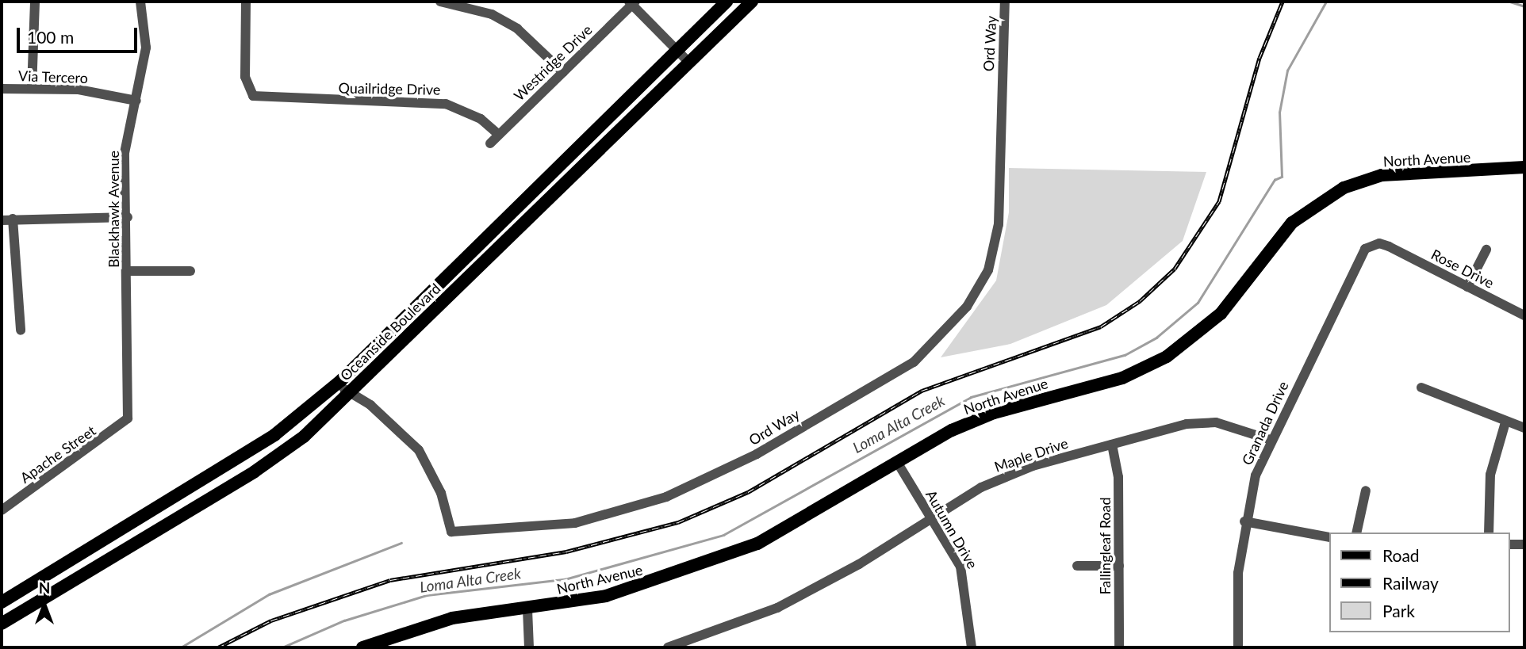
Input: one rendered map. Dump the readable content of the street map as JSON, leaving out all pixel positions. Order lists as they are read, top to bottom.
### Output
{
  "streets": {
    "main road": ["North Avenue", "Oceanside Boulevard"],
    "street": [
      "Ord Way",
      "Westridge Drive",
      "Via Tercero",
      "Quailridge Drive",
      "Blackhawk Avenue",
      "Rose Drive",
      "Granada Drive",
      "Apache Street",
      "Maple Drive",
      "Autumn Drive",
      "Fallingleaf Road"
    ]
  },
  "crossings": [
    ["Ord Way", "Oceanside Boulevard"],
    ["Westridge Drive", "Quailridge Drive"],
    ["Via Tercero", "Blackhawk Avenue"],
    ["North Avenue", "Autumn Drive"],
    ["Blackhawk Avenue", "Apache Street"],
    ["Rose Drive", "Granada Drive"],
    ["Granada Drive", "Maple Drive"],
    ["Maple Drive", "Autumn Drive"],
    ["Maple Drive", "Fallingleaf Road"]
  ],
  "water": ["Loma Alta Creek"],
  "legend": ["Road", "Railway", "Park"],
  "scale_bar": "100 m",
  "north": "top"
}
